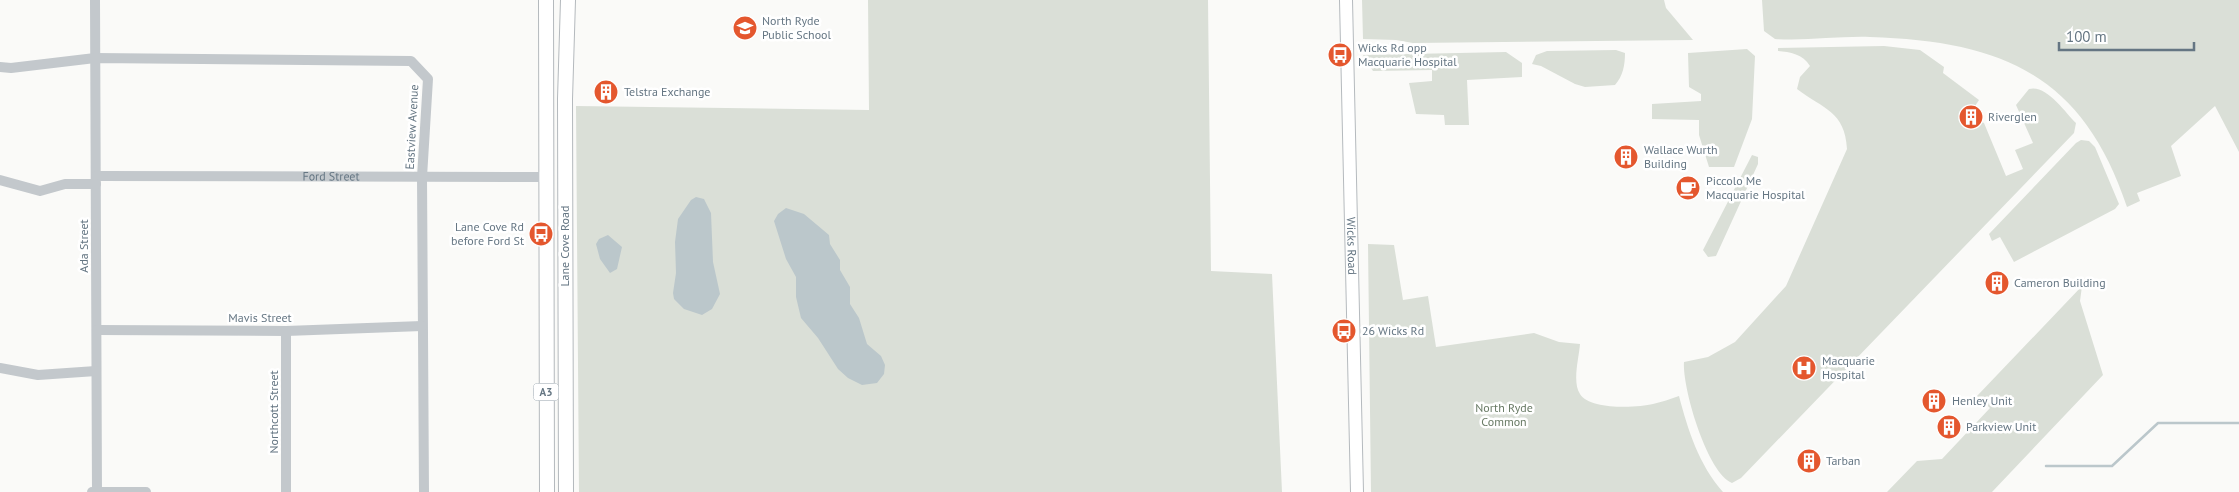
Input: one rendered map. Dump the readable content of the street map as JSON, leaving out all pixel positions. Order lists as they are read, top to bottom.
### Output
{
  "streets": {
    "highway": ["Ford Street", "Lane Cove Road", "A3"],
    "main road": ["Wicks Road"],
    "street": [
      "Eastview Avenue",
      "Ada Street",
      "Mavis Street",
      "Northcott Street"
    ]
  },
  "crossings": [
    ["Eastview Avenue", "Ford Street"],
    ["Eastview Avenue", "Ada Street"],
    ["Eastview Avenue", "Mavis Street"],
    ["Ford Street", "Ada Street"],
    ["Ford Street", "Lane Cove Road"],
    ["Ada Street", "Mavis Street"],
    ["Mavis Street", "Northcott Street"]
  ],
  "parks": ["North Ryde Common"],
  "places": {
    "school or university": ["North Ryde Public School"],
    "bus stop": ["Wicks Rd opp Macquarie Hospital", "Lane Cove Rd before Ford St", "26 Wicks Rd"],
    "building": [
      "Telstra Exchange",
      "Riverglen",
      "Wallace Wurth Building",
      "Cameron Building",
      "Henley Unit",
      "Parkview Unit",
      "Tarban"
    ],
    "cafe": ["Piccolo Me Macquarie Hospital"],
    "hospital": ["Macquarie Hospital"]
  },
  "scale_bar": "100 m"
}
